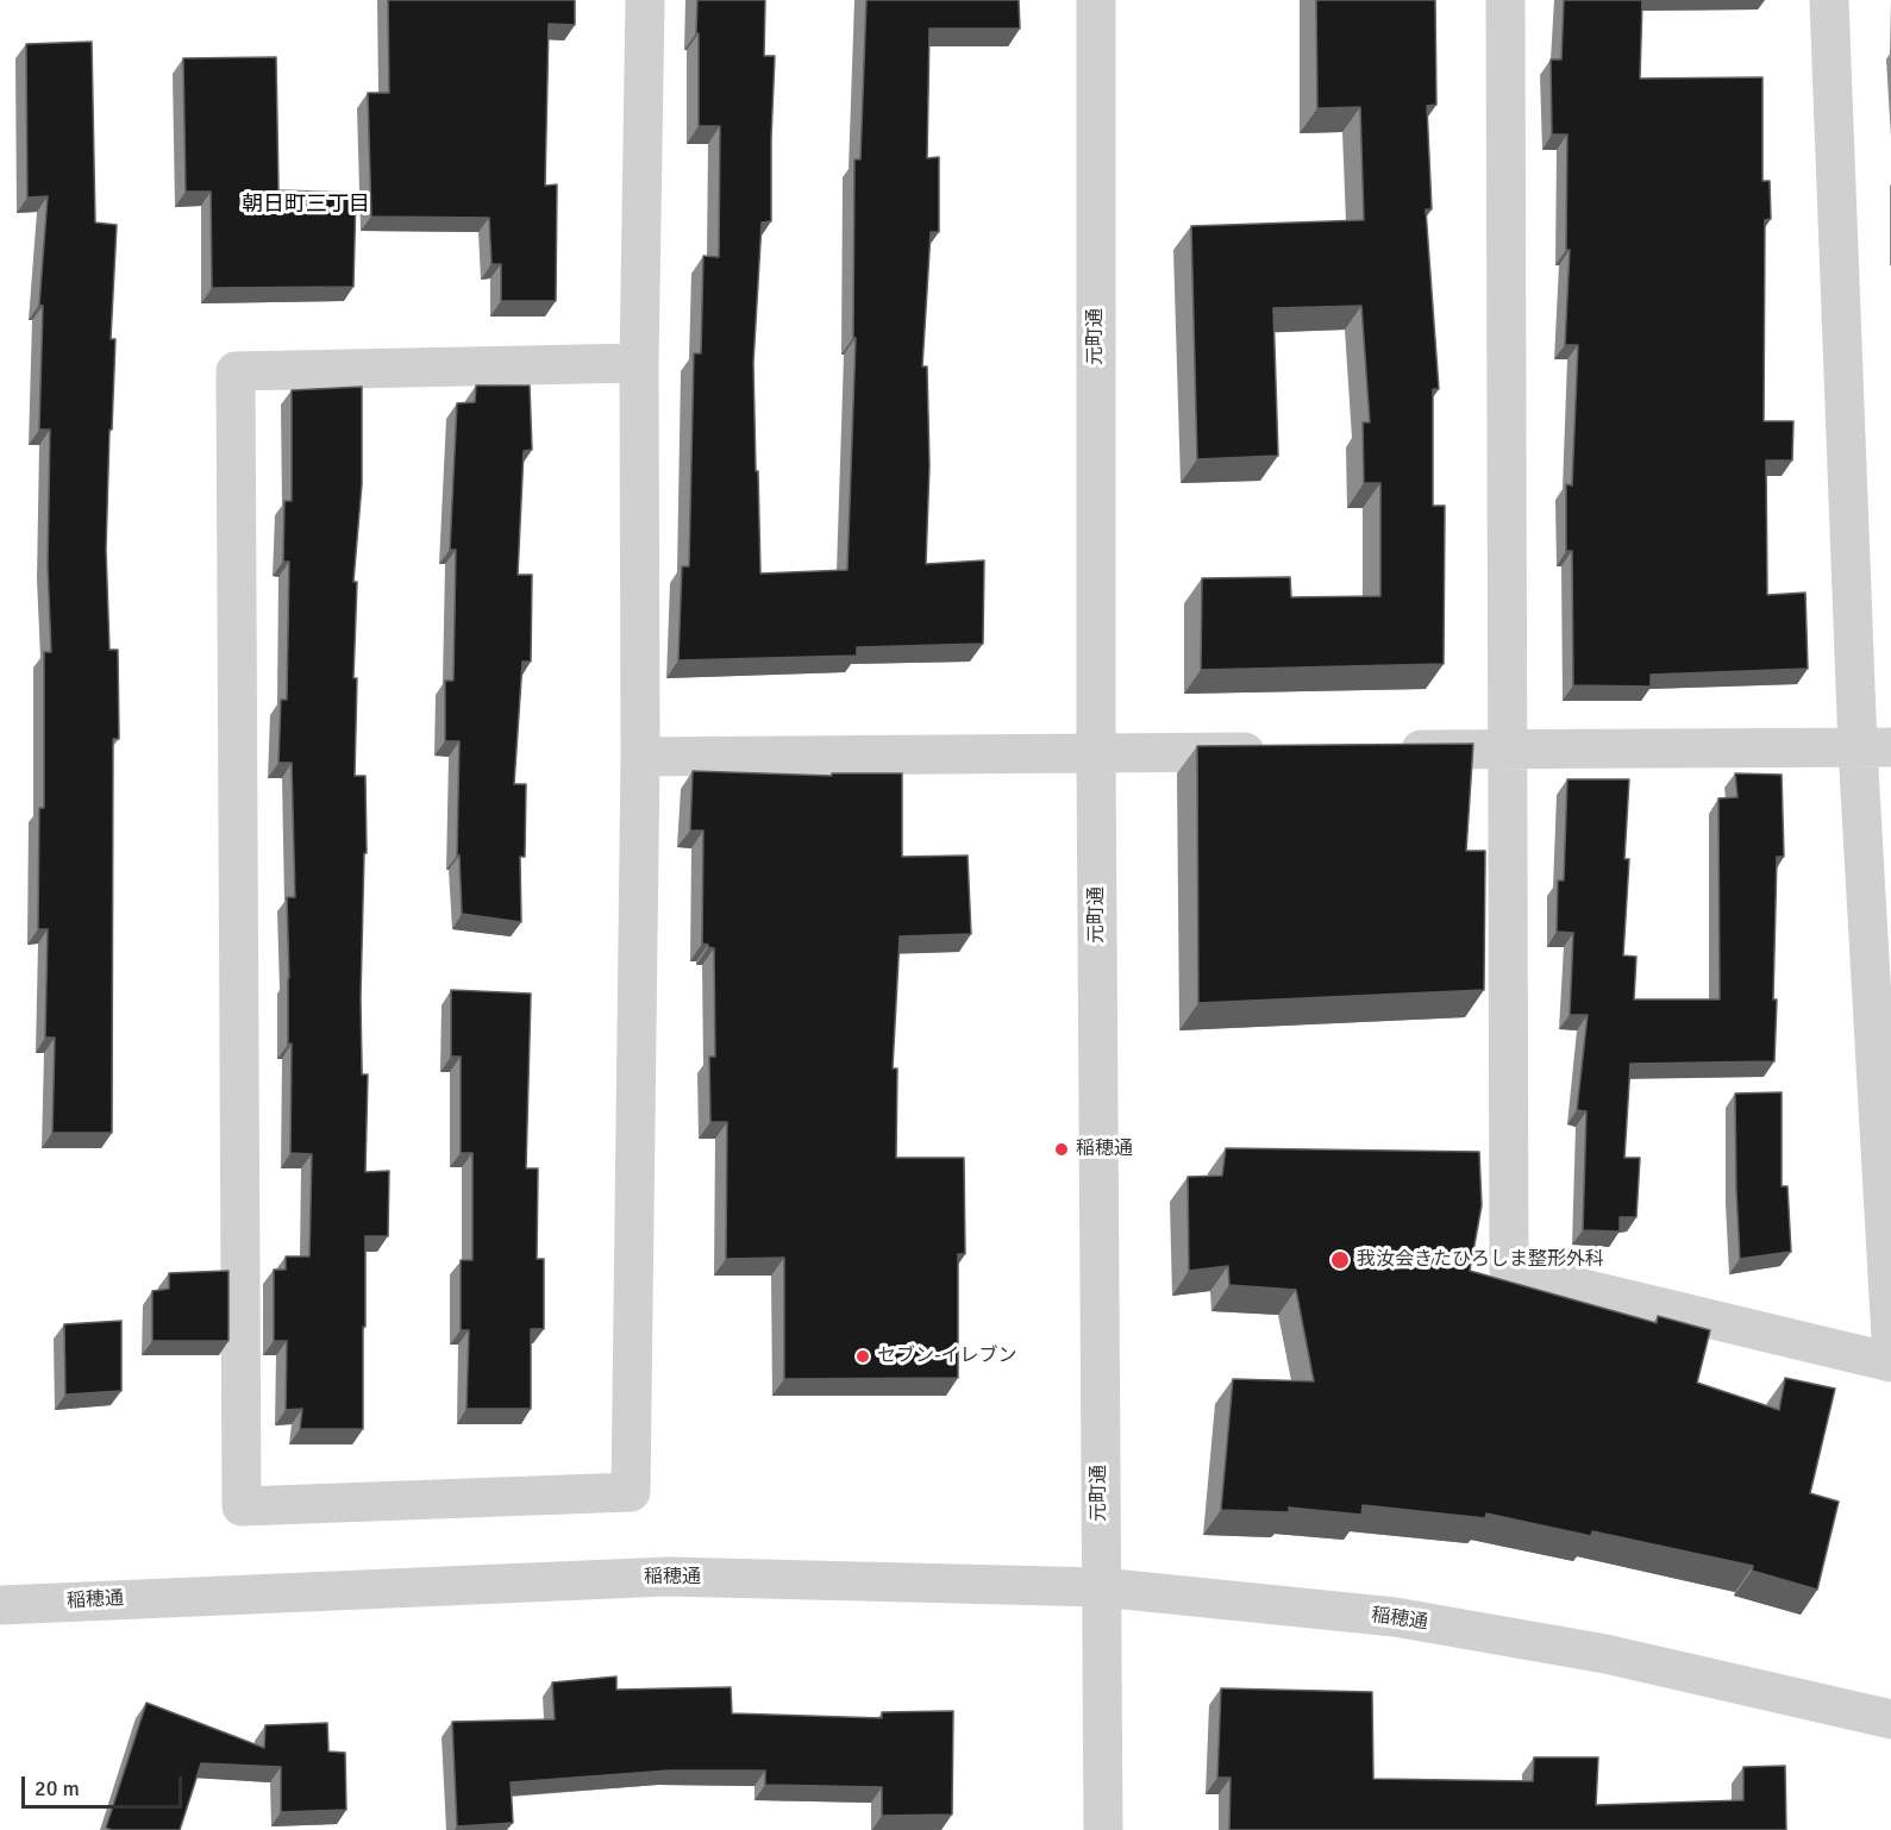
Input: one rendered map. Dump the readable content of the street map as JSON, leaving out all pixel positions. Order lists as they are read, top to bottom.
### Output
{
  "streets": {
    "street": ["元町通", "稲穂通"]
  },
  "crossings": [
    ["元町通", "稲穂通"]
  ],
  "districts": ["朝日町三丁目"],
  "places": ["稲穂通", "我汝会きたひろしま整形外科", "セブン-イレブン"],
  "scale_bar": "20 m"
}
